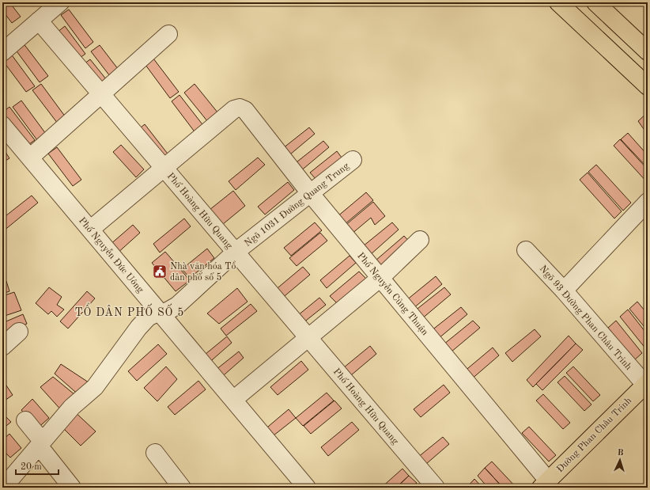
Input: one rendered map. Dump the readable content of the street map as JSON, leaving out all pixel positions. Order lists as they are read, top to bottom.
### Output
{
  "streets": {
    "main road": ["Đường Phan Châu Trinh"],
    "street": [
      "Ngõ 1031 Đường Quang Trung",
      "Phố Hoàng Hữu Quang",
      "Phố Nguyễn Đức Uông",
      "Phố Nguyễn Củng Thuận",
      "Ngõ 93 Đường Phan Châu Trinh"
    ]
  },
  "crossings": [
    ["Ngõ 1031 Đường Quang Trung", "Phố Hoàng Hữu Quang"],
    ["Ngõ 1031 Đường Quang Trung", "Phố Nguyễn Đức Uông"],
    ["Ngõ 1031 Đường Quang Trung", "Phố Nguyễn Củng Thuận"],
    ["Phố Hoàng Hữu Quang", "Phố Nguyễn Củng Thuận"],
    ["Phố Nguyễn Củng Thuận", "Đường Phan Châu Trinh"],
    ["Ngõ 93 Đường Phan Châu Trinh", "Đường Phan Châu Trinh"]
  ],
  "districts": ["TỔ DÂN PHỐ SỐ 5"],
  "places": {
    "public building": ["Nhà văn hóa Tổ dân phố số 5"]
  },
  "scale_bar": "20 m",
  "north": "top"
}
